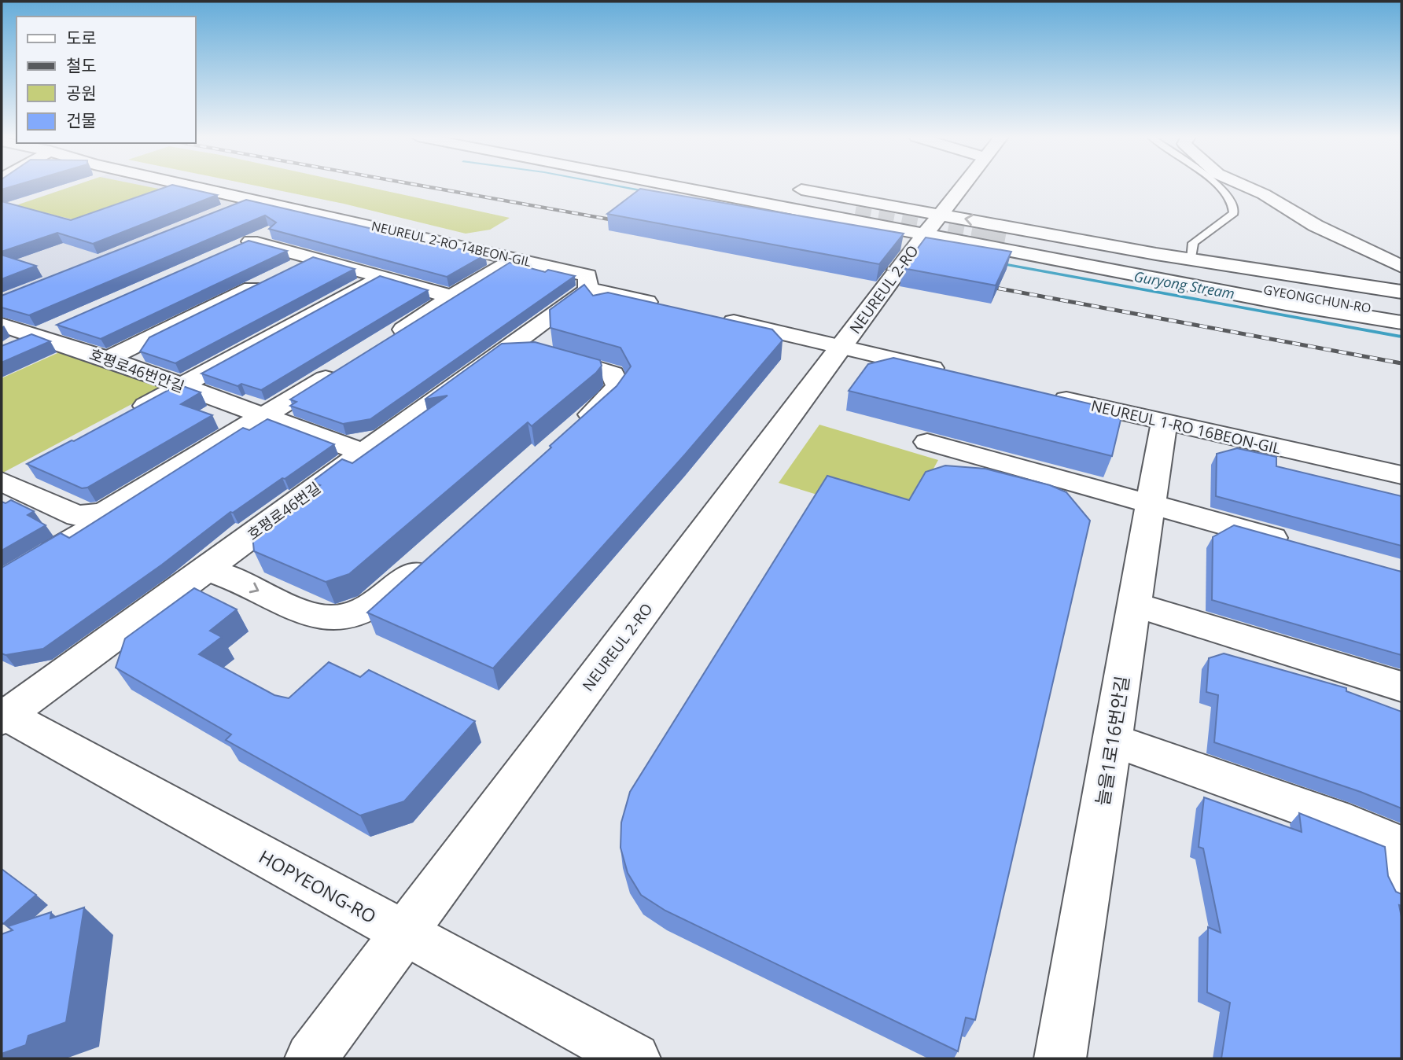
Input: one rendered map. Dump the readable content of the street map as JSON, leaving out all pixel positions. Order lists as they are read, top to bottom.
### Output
{
  "streets": {
    "street": [
      "NEUREUL 2-RO 14BEON-GIL",
      "NEUREUL 2-RO",
      "GYEONGCHUN-RO",
      "호평로46번안길",
      "NEUREUL 1-RO 16BEON-GIL",
      "호평로46번길",
      "늘을1로16번안길",
      "HOPYEONG-RO"
    ]
  },
  "crossings": [
    ["NEUREUL 2-RO 14BEON-GIL", "호평로46번길"],
    ["NEUREUL 2-RO", "HOPYEONG-RO"],
    ["호평로46번안길", "호평로46번길"],
    ["NEUREUL 1-RO 16BEON-GIL", "늘을1로16번안길"],
    ["호평로46번길", "HOPYEONG-RO"]
  ],
  "water": ["Guryong Stream"],
  "legend": [
    "도로",
    "철도",
    "공원",
    "건물"
  ]
}
